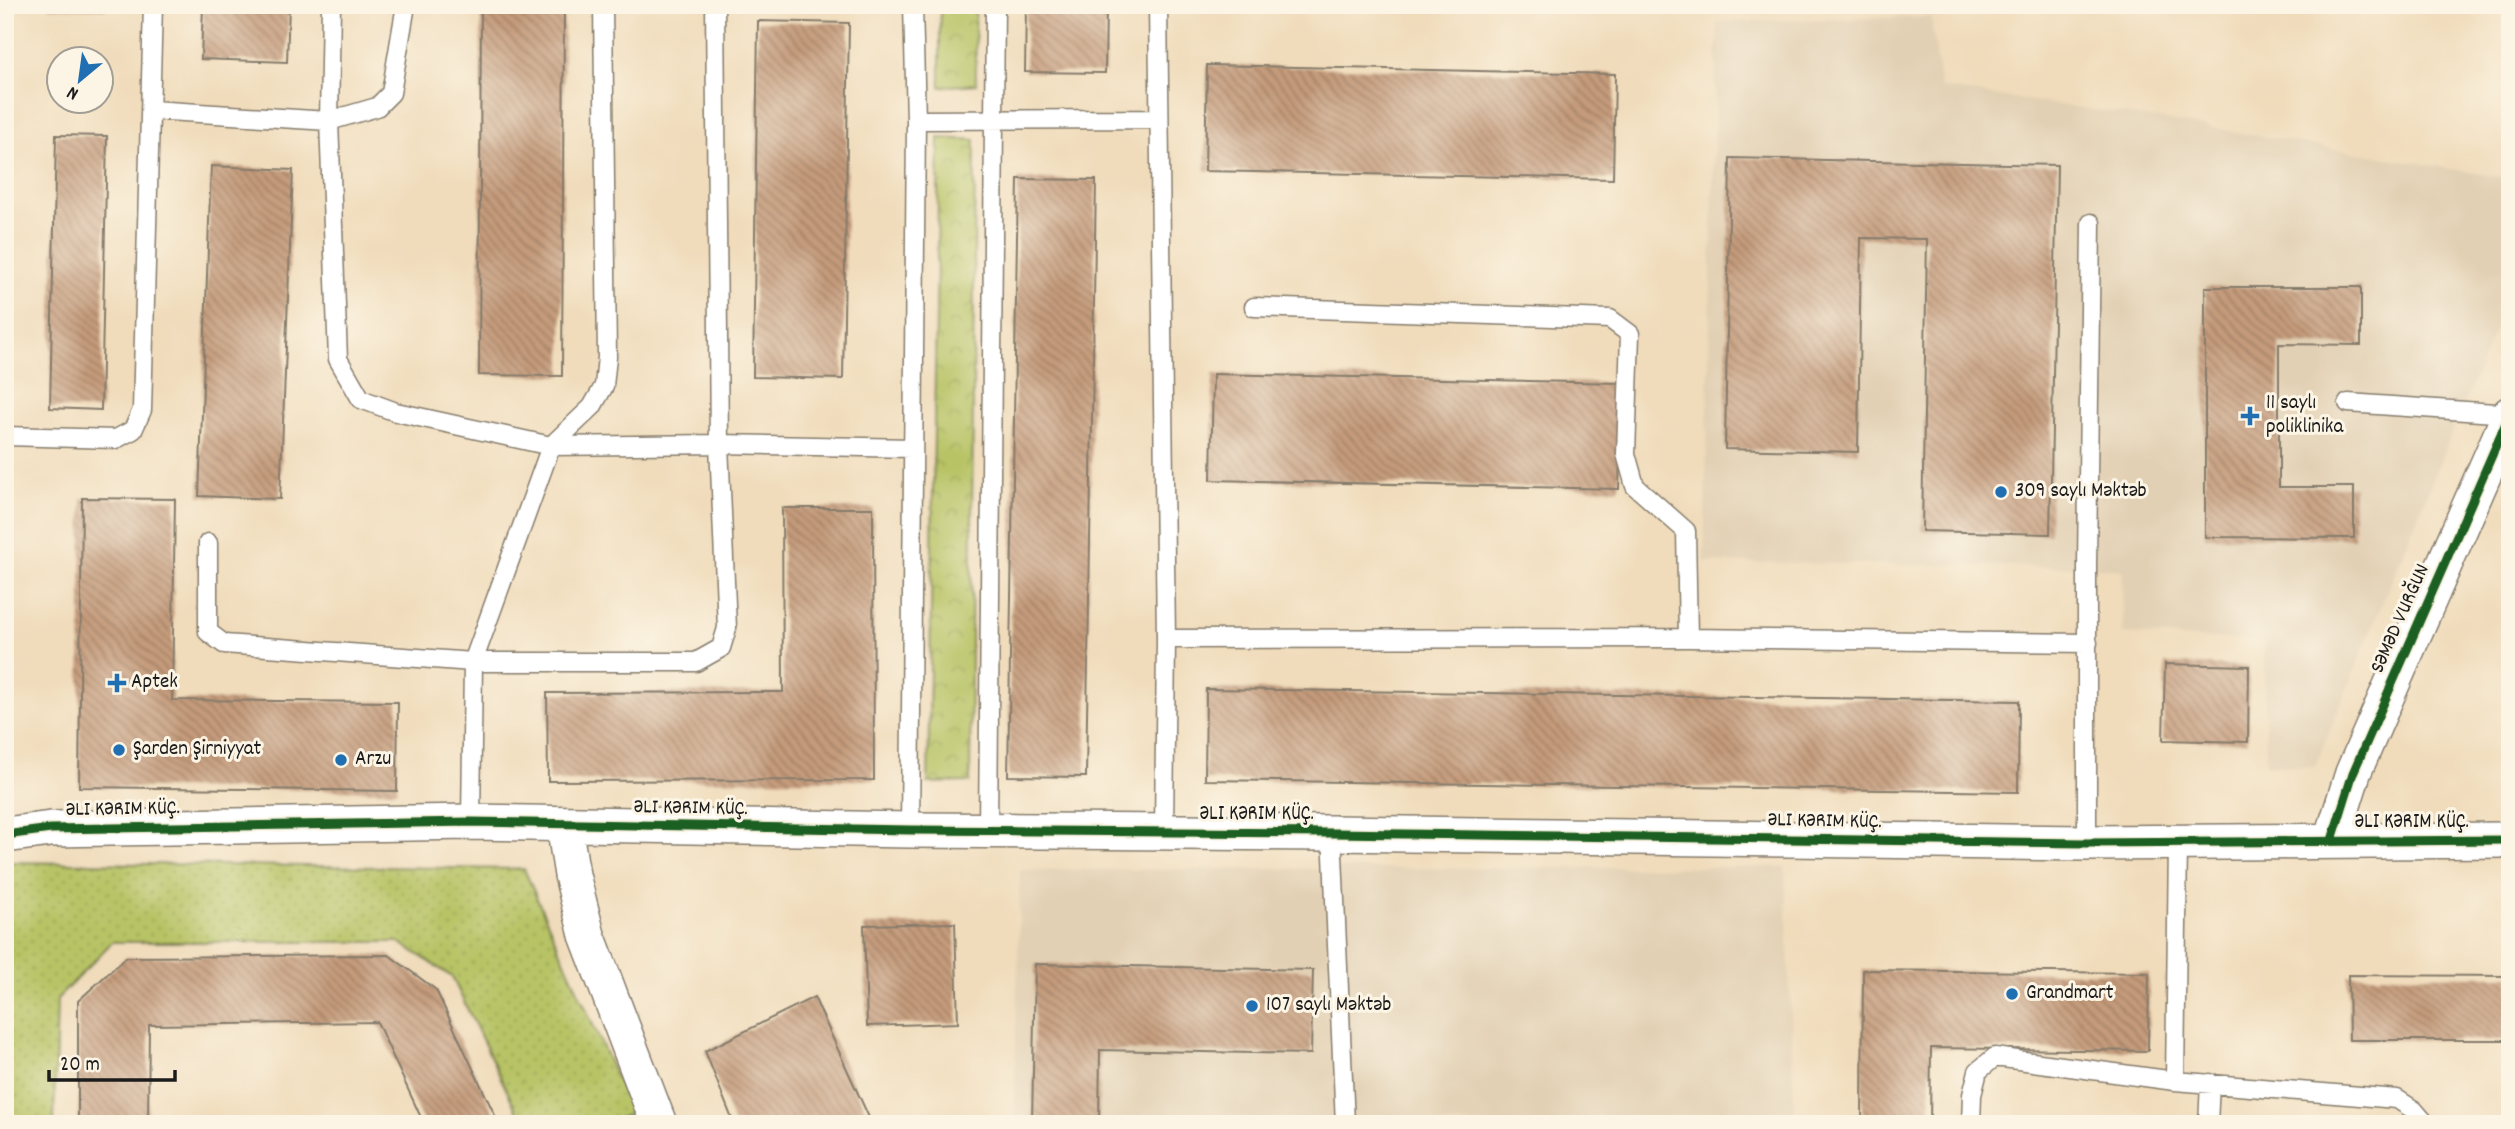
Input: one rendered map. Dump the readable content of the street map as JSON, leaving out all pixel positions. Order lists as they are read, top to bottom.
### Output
{
  "streets": {
    "street": ["SƏMƏD VURĞUN", "ƏLI KƏRIM KÜÇ."]
  },
  "crossings": [
    ["SƏMƏD VURĞUN", "ƏLI KƏRIM KÜÇ."]
  ],
  "places": {
    "health": ["11 saylı poliklinika", "Aptek"],
    "other": [
      "309 saylı Məktəb",
      "Şarden Şirniyyat",
      "Arzu",
      "Grandmart",
      "107 saylı Məktəb"
    ]
  },
  "scale_bar": "20 m",
  "north": "bottom left"
}
